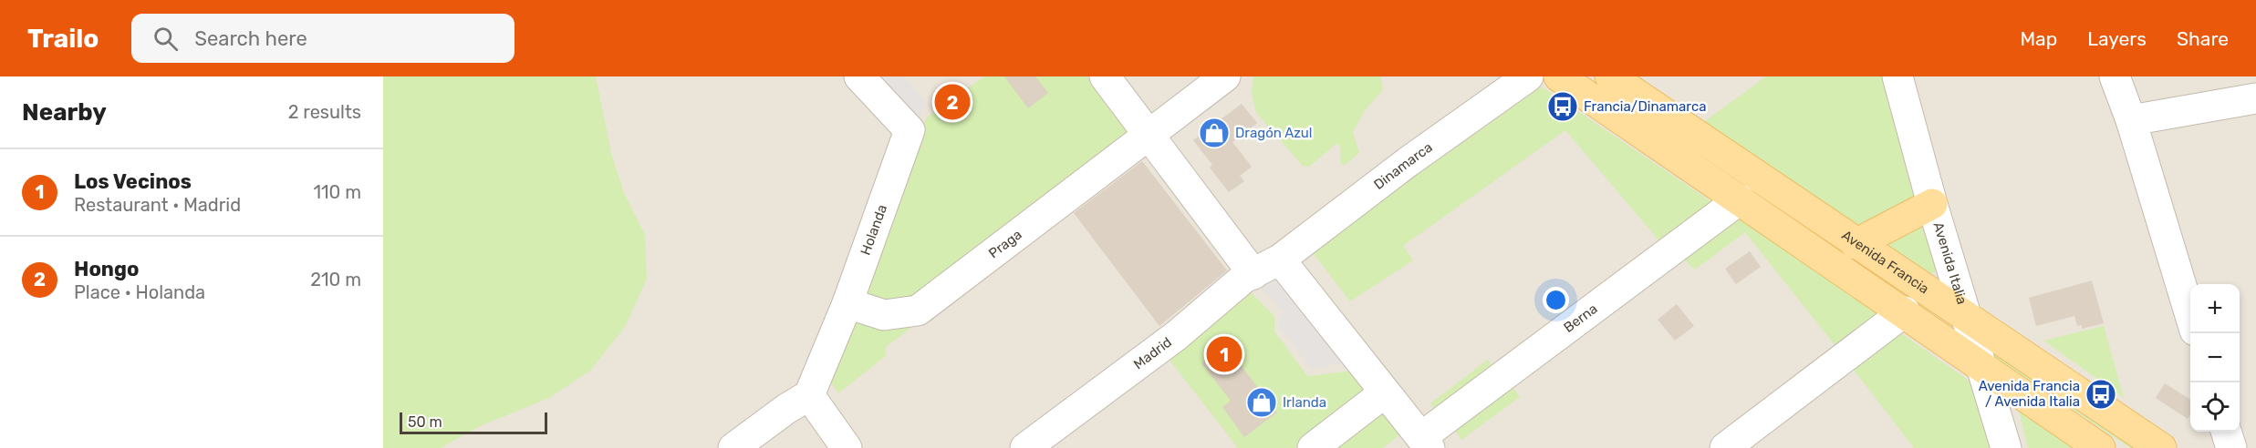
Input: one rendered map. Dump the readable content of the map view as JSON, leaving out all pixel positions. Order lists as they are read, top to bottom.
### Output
{
  "streets": {
    "main road": ["Avenida Francia"],
    "street": [
      "Dinamarca",
      "Holanda",
      "Praga",
      "Avenida Italia",
      "Berna",
      "Madrid"
    ]
  },
  "crossings": [
    ["Dinamarca", "Madrid"],
    ["Holanda", "Praga"],
    ["Avenida Francia", "Avenida Italia"]
  ],
  "places": {
    "bus stop": ["Francia/Dinamarca", "Avenida Francia / Avenida Italia"],
    "shop": ["Dragón Azul", "Irlanda"]
  },
  "scale_bar": "50 m",
  "page": {
    "header": "Trailo",
    "search": "Search here",
    "nav": ["Map", "Layers", "Share"],
    "heading": ["Nearby", "2 results"],
    "pins": ["2", "1"],
    "list": [
      {
        "mark": "1",
        "name": "Los Vecinos",
        "note": "Restaurant · Madrid",
        "value": "110 m"
      },
      {
        "mark": "2",
        "name": "Hongo",
        "note": "Place · Holanda",
        "value": "210 m"
      }
    ],
    "map_buttons": ["+", "−"],
    "scale": "50 m"
  }
}
